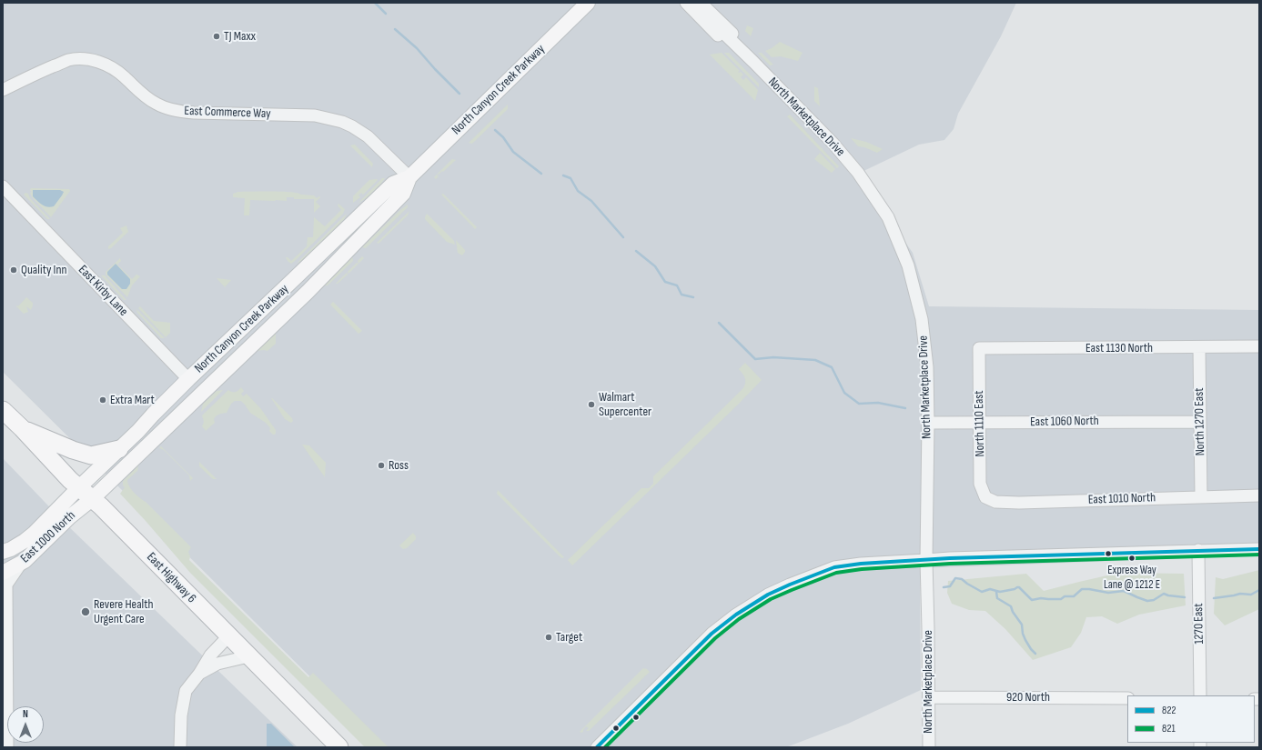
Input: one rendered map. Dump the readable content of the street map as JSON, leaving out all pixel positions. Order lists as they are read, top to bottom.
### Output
{
  "streets": {
    "highway": ["East Highway 6"],
    "main road": ["North Canyon Creek Parkway", "East 1000 North"],
    "street": [
      "East Commerce Way",
      "North Marketplace Drive",
      "East Kirby Lane",
      "East 1130 North",
      "East 1060 North",
      "North 1270 East",
      "North 1110 East",
      "East 1010 North",
      "1270 East",
      "920 North"
    ]
  },
  "crossings": [
    ["North Canyon Creek Parkway", "East Commerce Way"],
    ["North Canyon Creek Parkway", "East Kirby Lane"],
    ["North Canyon Creek Parkway", "East 1000 North"],
    ["North Canyon Creek Parkway", "East Highway 6"],
    ["North Marketplace Drive", "East 1060 North"],
    ["North Marketplace Drive", "920 North"],
    ["East 1130 North", "North 1270 East"],
    ["East 1130 North", "North 1110 East"],
    ["East 1060 North", "North 1270 East"],
    ["East 1060 North", "North 1110 East"],
    ["North 1270 East", "East 1010 North"],
    ["North 1110 East", "East 1010 North"],
    ["East 1000 North", "East Highway 6"]
  ],
  "places": [
    "TJ Maxx",
    "Quality Inn",
    "Extra Mart",
    "Walmart Supercenter",
    "Ross",
    "Express Way Lane @ 1212 E",
    "Revere Health Urgent Care",
    "Target"
  ],
  "lines": ["transit line 822", "transit line 821"],
  "legend": ["822", "821"],
  "north": "top"
}
